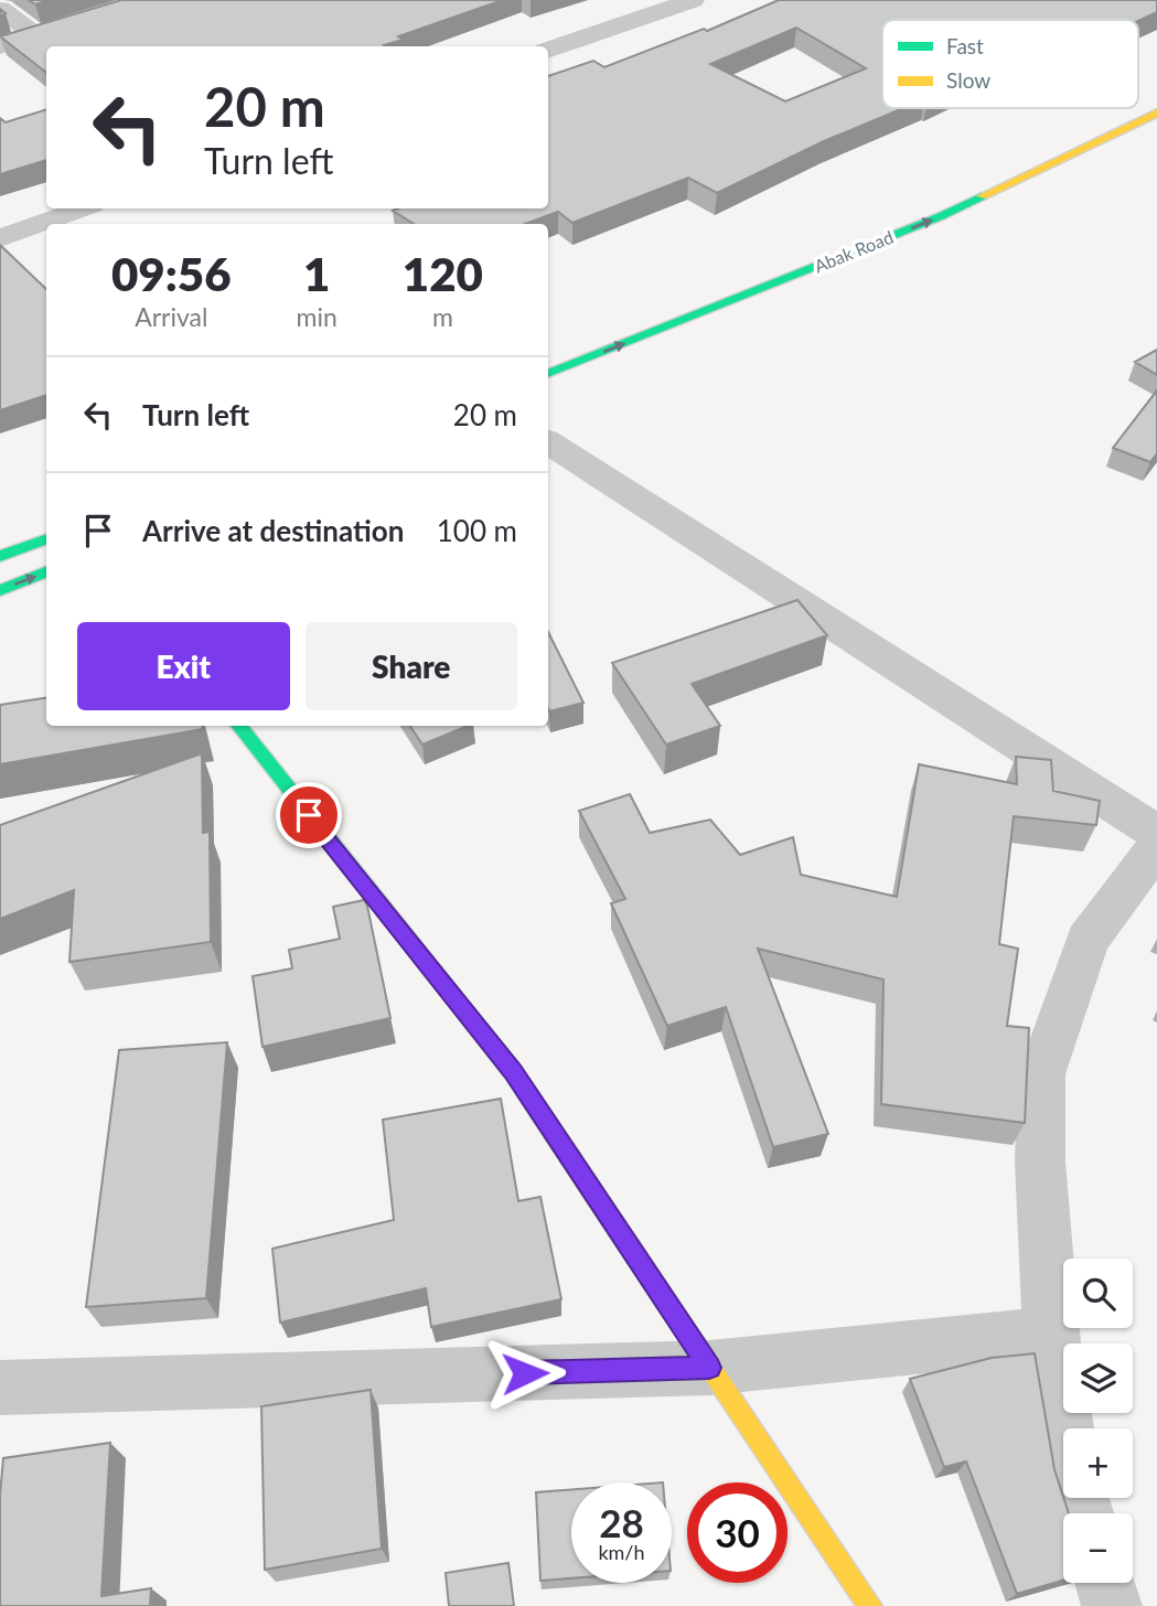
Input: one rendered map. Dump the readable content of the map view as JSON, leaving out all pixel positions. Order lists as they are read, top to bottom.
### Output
{
  "streets": {
    "main road": ["Abak Road"]
  },
  "one_way": ["Abak Road"],
  "legend": ["Fast", "Slow"],
  "page": {
    "turn": ["20 m", "Turn left"],
    "eta": [
      "09:56",
      "Arrival",
      "1",
      "min",
      "120",
      "m"
    ],
    "list": [
      {
        "name": "Turn left",
        "value": "20 m"
      },
      {
        "name": "Arrive at destination",
        "value": "100 m"
      }
    ],
    "buttons": ["Exit", "Share"],
    "map_buttons": ["+", "−"],
    "speed": "28 km/h",
    "limit": "30"
  }
}
